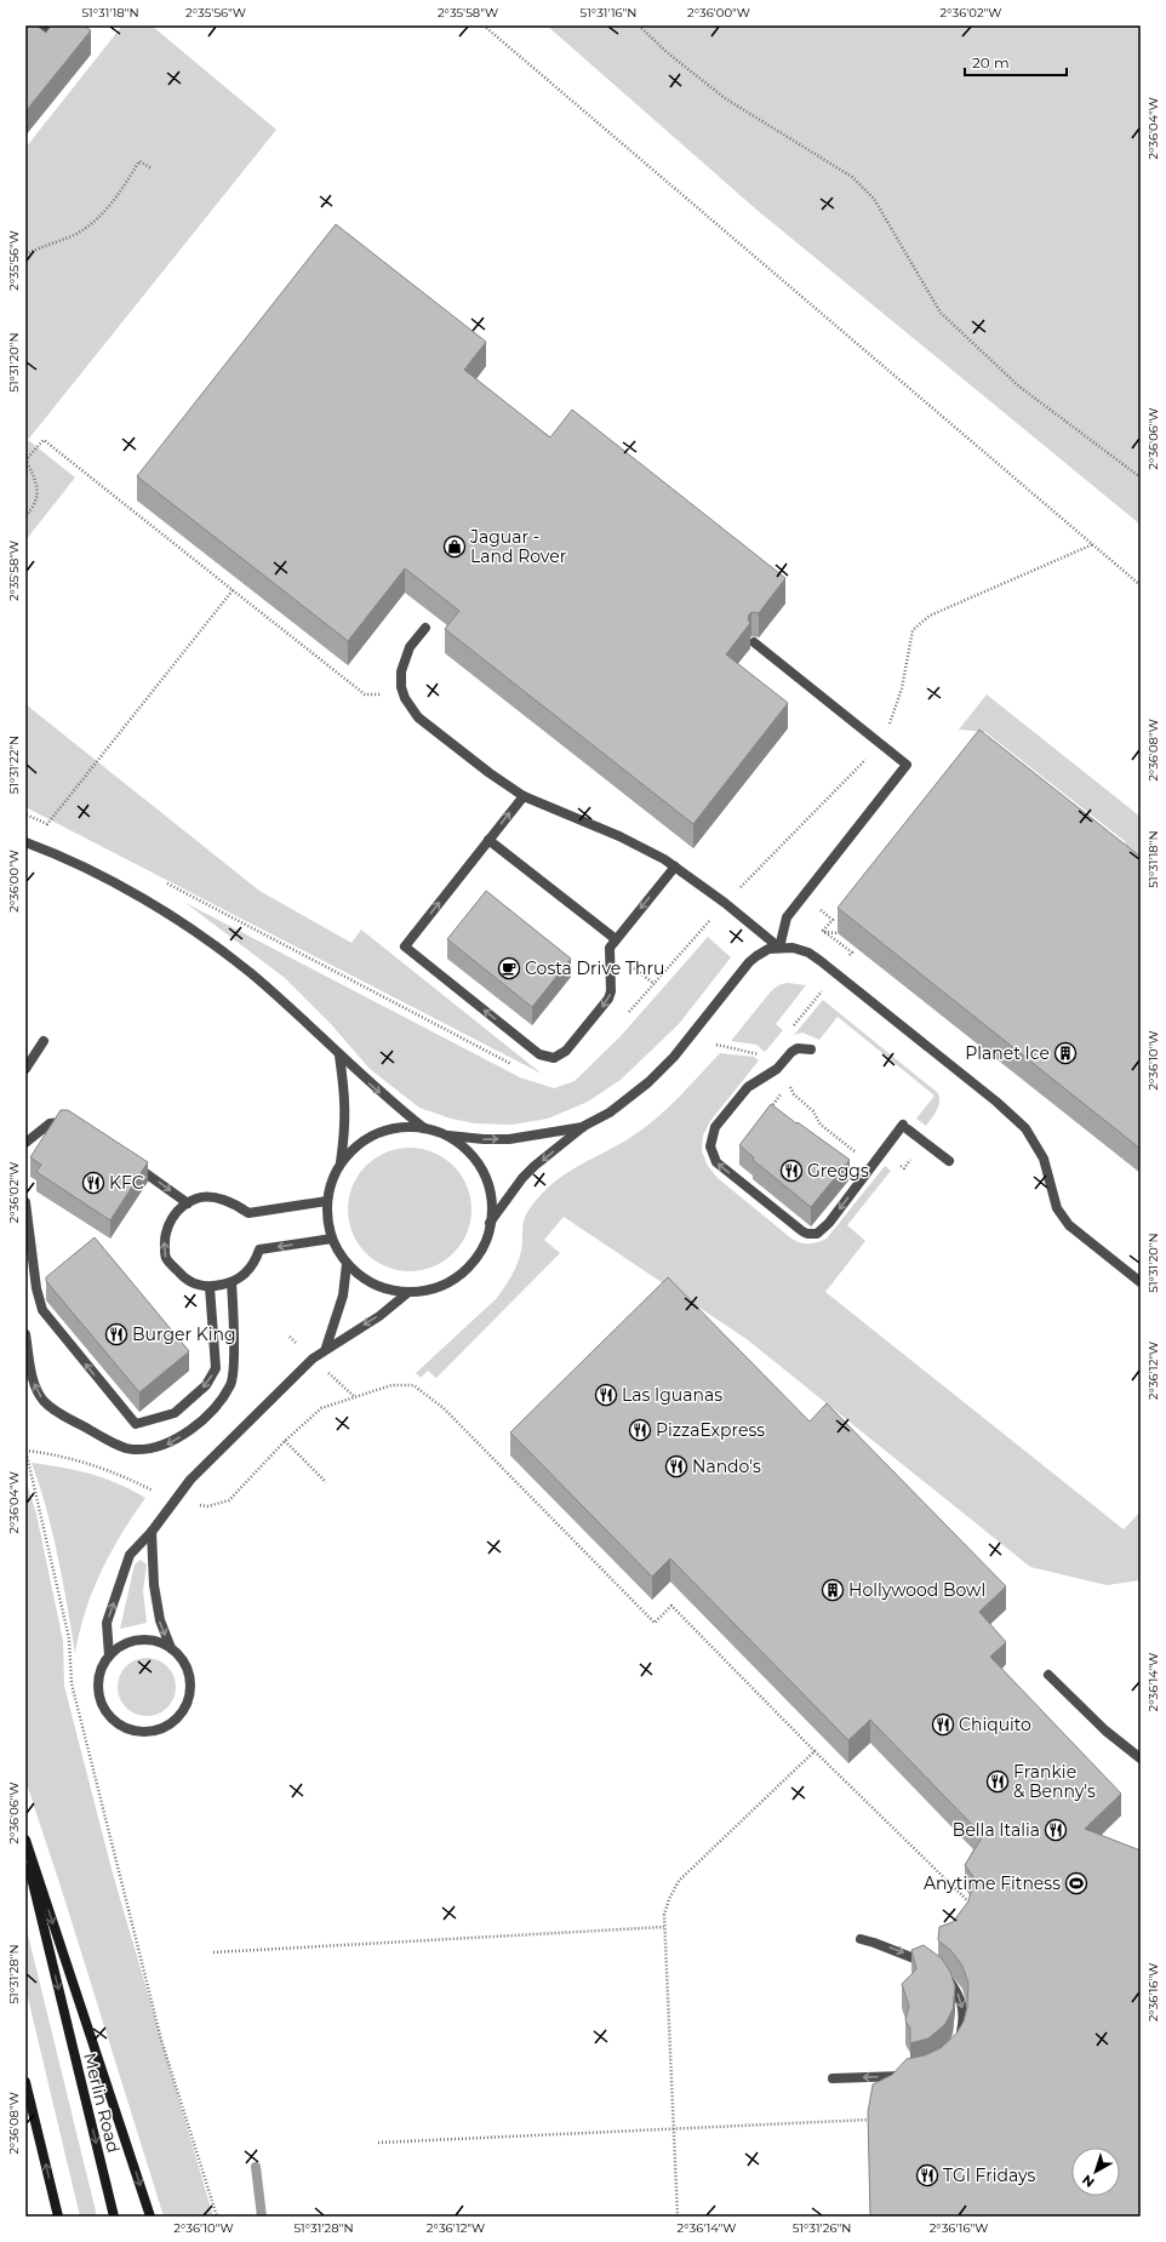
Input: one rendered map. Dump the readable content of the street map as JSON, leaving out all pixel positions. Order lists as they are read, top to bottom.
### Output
{
  "streets": {
    "street": ["Merlin Road"]
  },
  "places": {
    "shop": ["Jaguar - Land Rover"],
    "cafe": ["Costa Drive Thru"],
    "building": ["Planet Ice", "Hollywood Bowl"],
    "restaurant": [
      "Greggs",
      "KFC",
      "Burger King",
      "Las Iguanas",
      "PizzaExpress",
      "Nando's",
      "Chiquito",
      "Frankie & Benny's",
      "Bella Italia",
      "TGI Fridays"
    ],
    "sports": ["Anytime Fitness"]
  },
  "scale_bar": "20 m",
  "north": "bottom left",
  "coordinates": [
    "51°31'18\"N",
    "2°35'56\"W",
    "2°35'58\"W",
    "51°31'16\"N",
    "2°36'00\"W",
    "2°36'02\"W",
    "2°36'04\"W",
    "51°31'20\"N",
    "2°36'06\"W",
    "2°36'08\"W",
    "51°31'22\"N",
    "2°36'10\"W",
    "2°36'12\"W",
    "2°36'14\"W",
    "51°31'28\"N",
    "2°36'16\"W",
    "51°31'26\"N"
  ]
}
